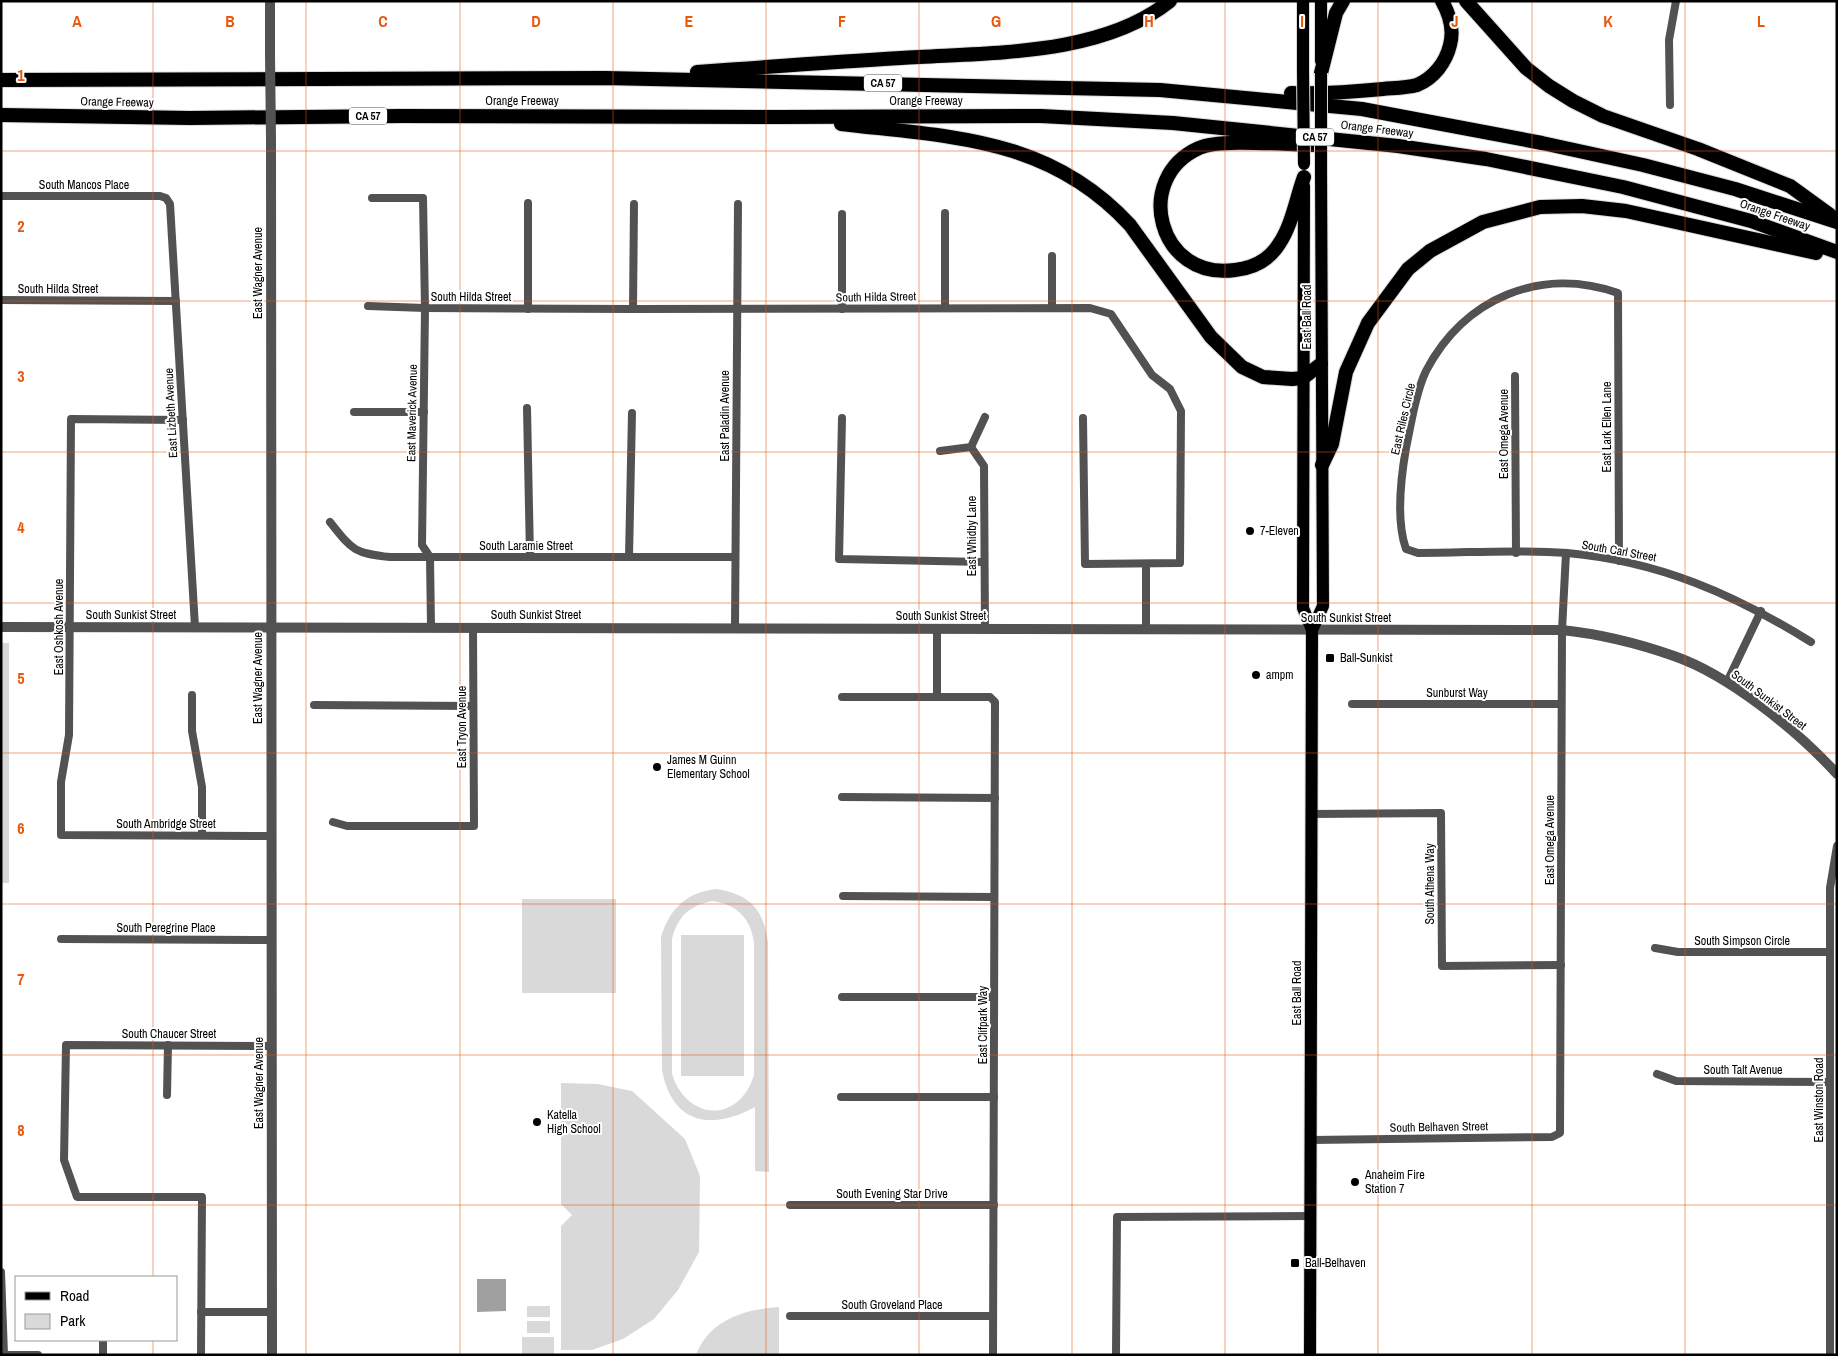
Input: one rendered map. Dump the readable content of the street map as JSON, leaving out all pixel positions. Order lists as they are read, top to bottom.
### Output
{
  "streets": {
    "highway": ["CA 57", "Orange Freeway"],
    "main road": ["East Ball Road"],
    "street": [
      "South Mancos Place",
      "East Wagner Avenue",
      "South Hilda Street",
      "East Lizbeth Avenue",
      "East Maverick Avenue",
      "East Paladin Avenue",
      "East Riles Circle",
      "East Lark Ellen Lane",
      "East Omega Avenue",
      "East Whidby Lane",
      "South Laramie Street",
      "South Carl Street",
      "South Sunkist Street",
      "East Oshkosh Avenue",
      "Sunburst Way",
      "East Tryon Avenue",
      "South Ambridge Street",
      "South Athena Way",
      "South Peregrine Place",
      "South Simpson Circle",
      "East Clifpark Way",
      "South Chaucer Street",
      "South Talt Avenue",
      "East Winston Road",
      "South Belhaven Street",
      "South Evening Star Drive",
      "South Groveland Place"
    ]
  },
  "crossings": [
    ["South Mancos Place", "East Lizbeth Avenue"],
    ["East Wagner Avenue", "South Sunkist Street"],
    ["East Wagner Avenue", "South Ambridge Street"],
    ["East Wagner Avenue", "South Peregrine Place"],
    ["East Wagner Avenue", "South Chaucer Street"],
    ["South Hilda Street", "East Lizbeth Avenue"],
    ["South Hilda Street", "East Maverick Avenue"],
    ["South Hilda Street", "East Paladin Avenue"],
    ["East Ball Road", "South Sunkist Street"],
    ["East Ball Road", "South Athena Way"],
    ["East Ball Road", "South Belhaven Street"],
    ["East Lizbeth Avenue", "South Sunkist Street"],
    ["East Lizbeth Avenue", "East Oshkosh Avenue"],
    ["East Maverick Avenue", "South Laramie Street"],
    ["East Maverick Avenue", "South Sunkist Street"],
    ["East Paladin Avenue", "South Laramie Street"],
    ["East Paladin Avenue", "South Sunkist Street"],
    ["East Riles Circle", "East Lark Ellen Lane"],
    ["East Riles Circle", "South Carl Street"],
    ["East Lark Ellen Lane", "South Carl Street"],
    ["East Omega Avenue", "South Carl Street"],
    ["East Omega Avenue", "South Sunkist Street"],
    ["East Omega Avenue", "Sunburst Way"],
    ["East Omega Avenue", "South Athena Way"],
    ["East Omega Avenue", "South Belhaven Street"],
    ["East Whidby Lane", "South Sunkist Street"],
    ["South Sunkist Street", "East Oshkosh Avenue"],
    ["South Sunkist Street", "East Tryon Avenue"],
    ["East Oshkosh Avenue", "South Ambridge Street"],
    ["South Simpson Circle", "East Winston Road"],
    ["East Clifpark Way", "South Evening Star Drive"],
    ["East Clifpark Way", "South Groveland Place"],
    ["South Talt Avenue", "East Winston Road"]
  ],
  "places": {
    "other": [
      "7-Eleven",
      "ampm",
      "James M Guinn Elementary School",
      "Katella High School",
      "Anaheim Fire Station 7"
    ],
    "transit": ["Ball-Sunkist", "Ball-Belhaven"]
  },
  "legend": ["Road", "Park"],
  "grid": {
    "columns": [
      "A",
      "B",
      "C",
      "D",
      "E",
      "F",
      "G",
      "H",
      "I",
      "J",
      "K",
      "L"
    ],
    "rows": [
      "1",
      "2",
      "3",
      "4",
      "5",
      "6",
      "7",
      "8"
    ]
  }
}
